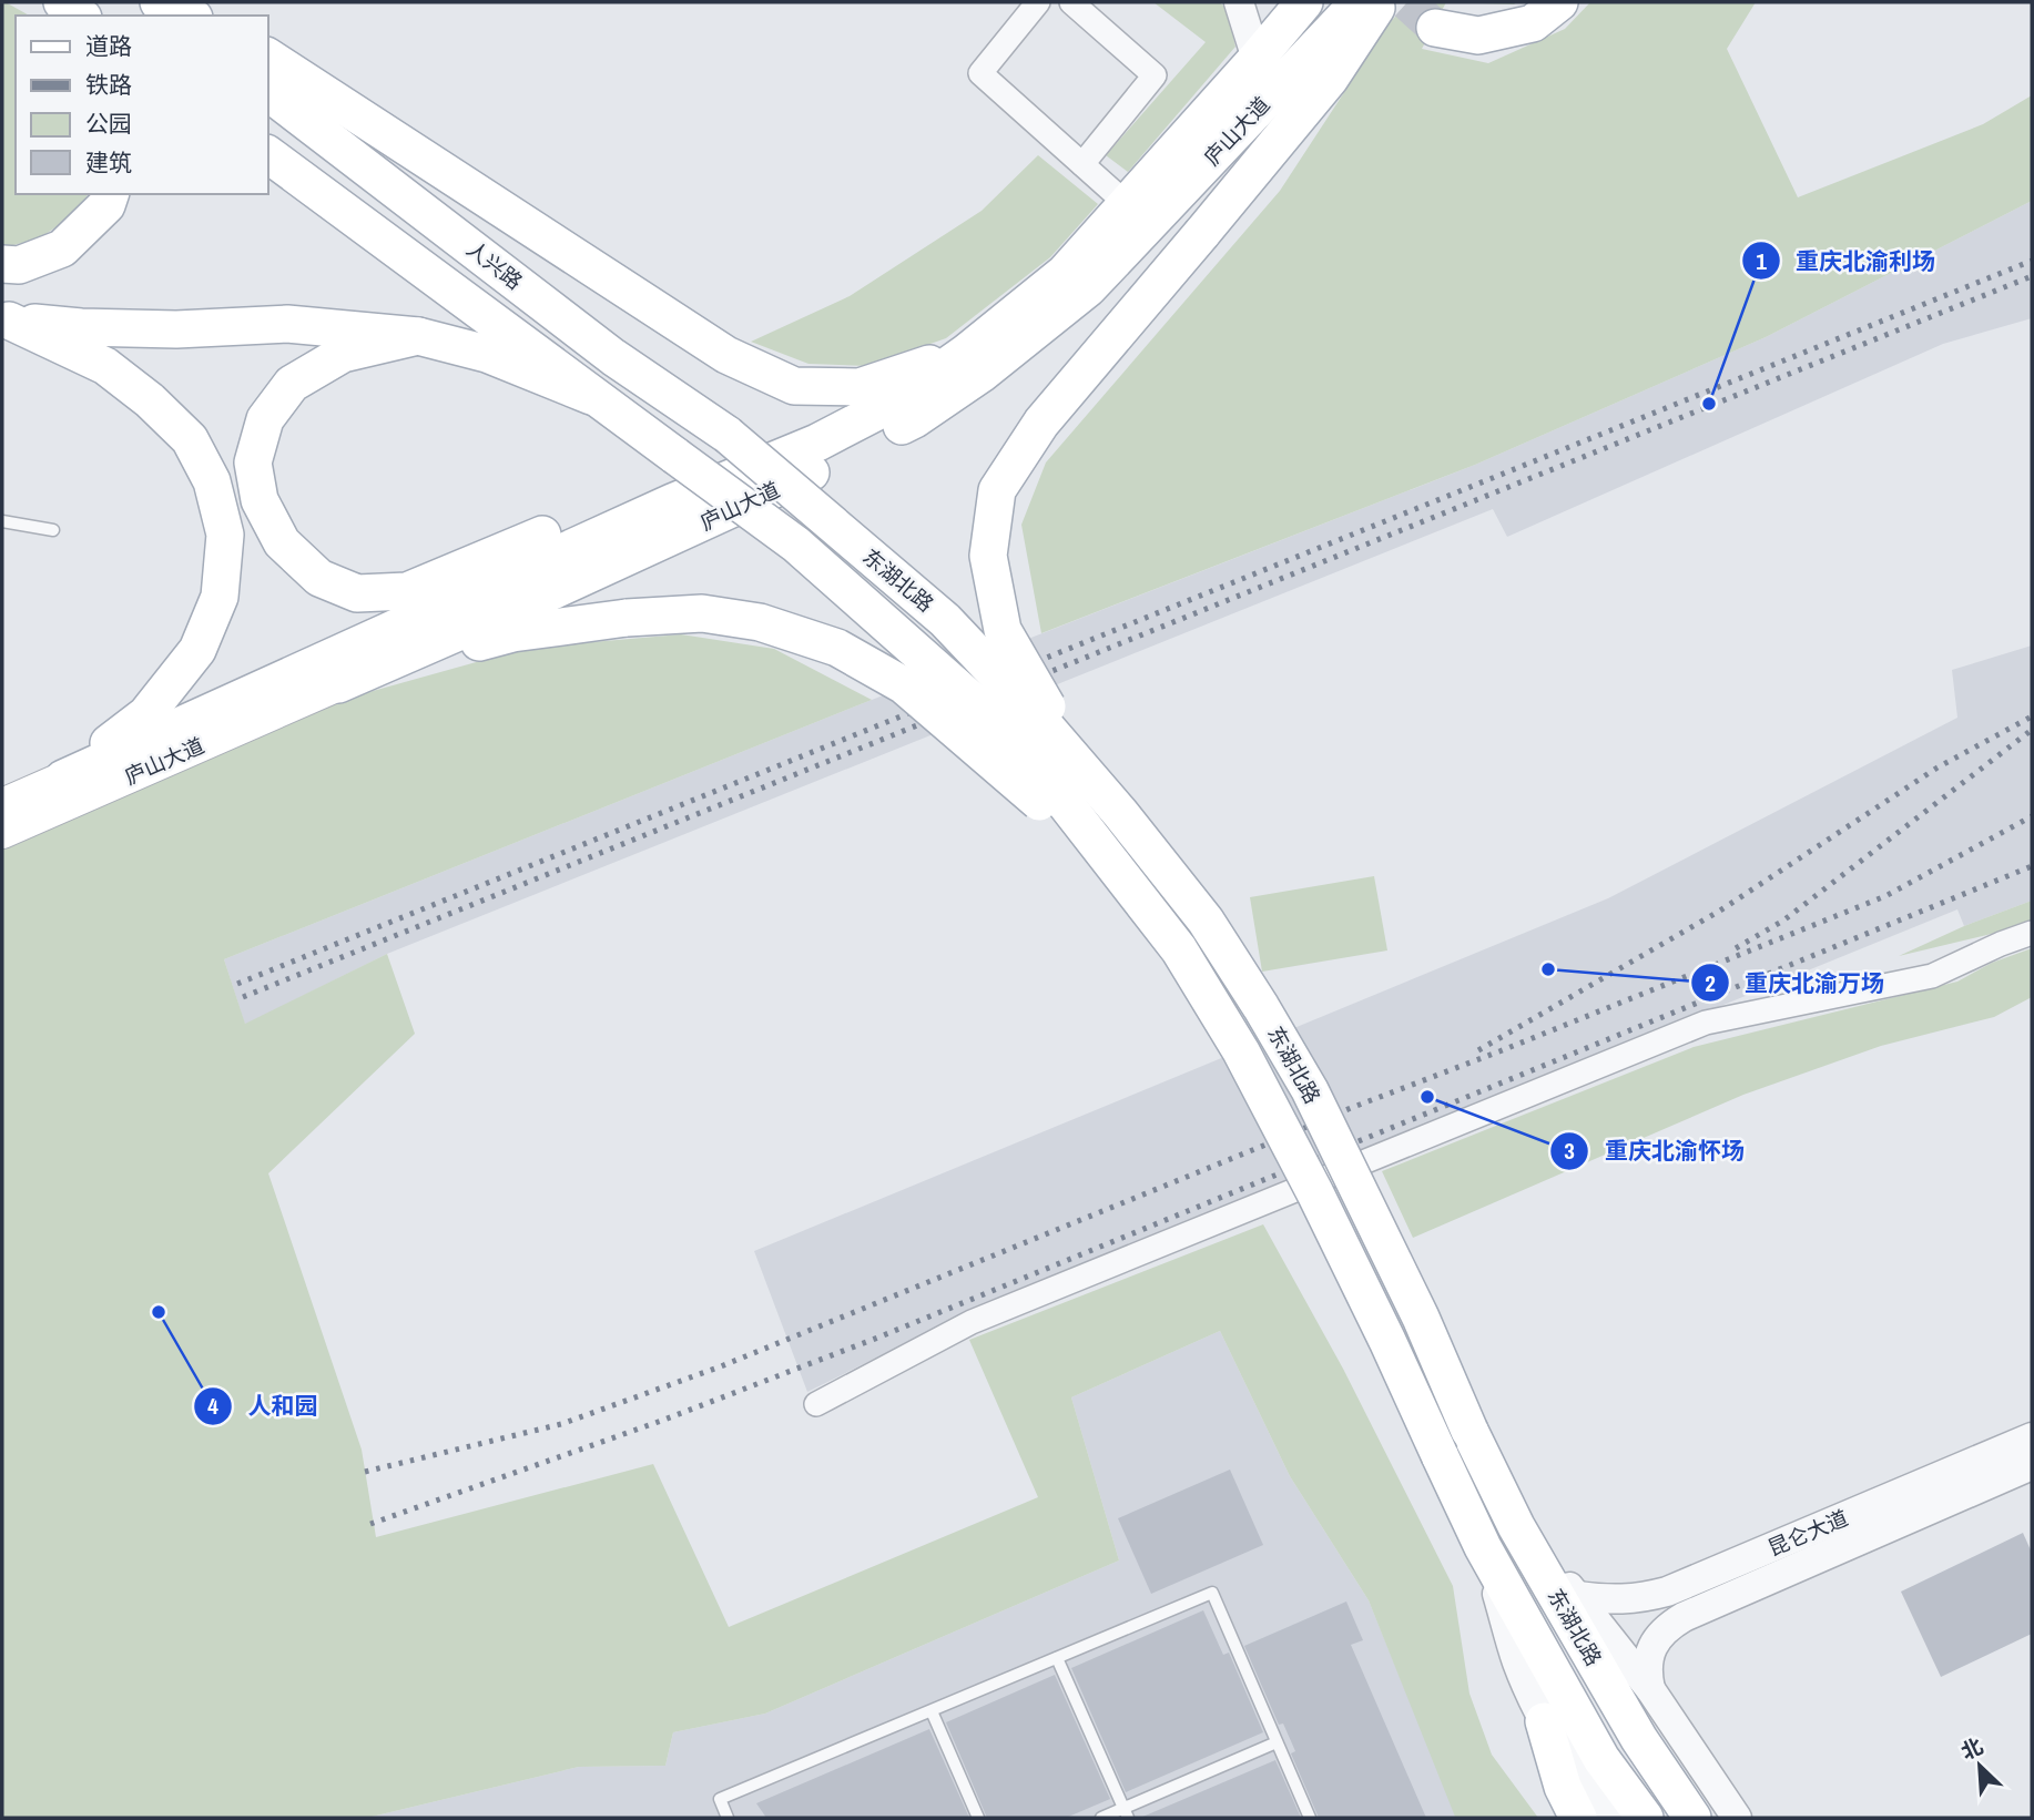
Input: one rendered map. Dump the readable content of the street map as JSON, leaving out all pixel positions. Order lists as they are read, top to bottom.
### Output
{
  "streets": {
    "main road": ["庐山大道", "人兴路", "东湖北路"],
    "street": ["昆仑大道"]
  },
  "crossings": [
    ["人兴路", "东湖北路"]
  ],
  "places": [
    "重庆北渝利场",
    "重庆北渝万场",
    "重庆北渝怀场",
    "人和园"
  ],
  "legend": [
    "道路",
    "铁路",
    "公园",
    "建筑"
  ],
  "north": "top left"
}
